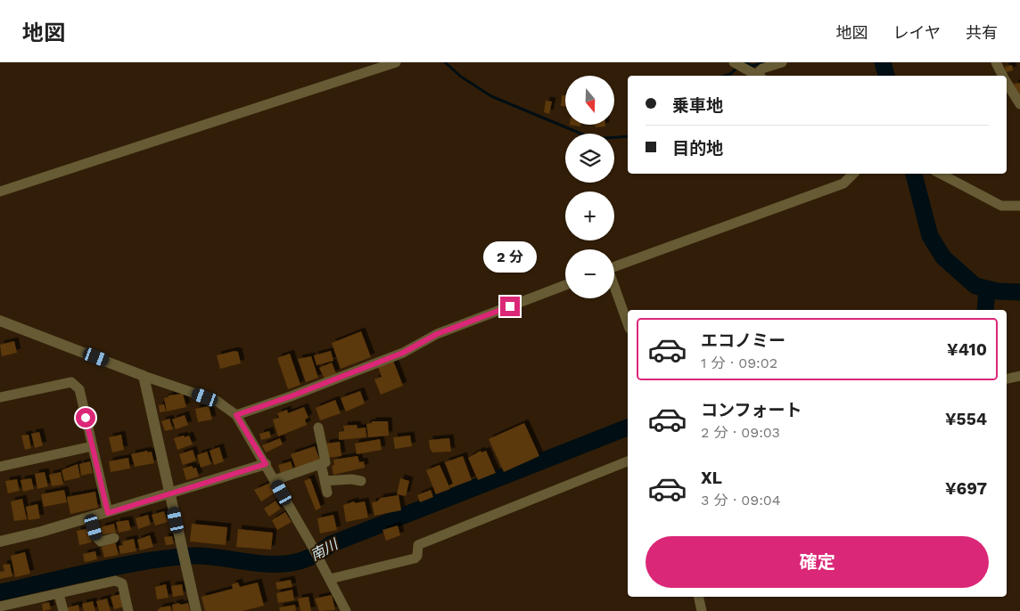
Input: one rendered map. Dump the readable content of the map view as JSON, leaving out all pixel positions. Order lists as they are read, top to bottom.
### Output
{
  "water": ["南川"],
  "north": "bottom",
  "page": {
    "header": "地図",
    "nav": ["地図", "レイヤ", "共有"],
    "map_buttons": ["+", "−"],
    "banner": ["乗車地", "目的地"],
    "bubble": "2 分",
    "list": [
      {
        "name": "エコノミー",
        "note": "1 分 · 09:02",
        "value": "¥410"
      },
      {
        "name": "コンフォート",
        "note": "2 分 · 09:03",
        "value": "¥554"
      },
      {
        "name": "XL",
        "note": "3 分 · 09:04",
        "value": "¥697"
      }
    ],
    "buttons": "確定"
  }
}
